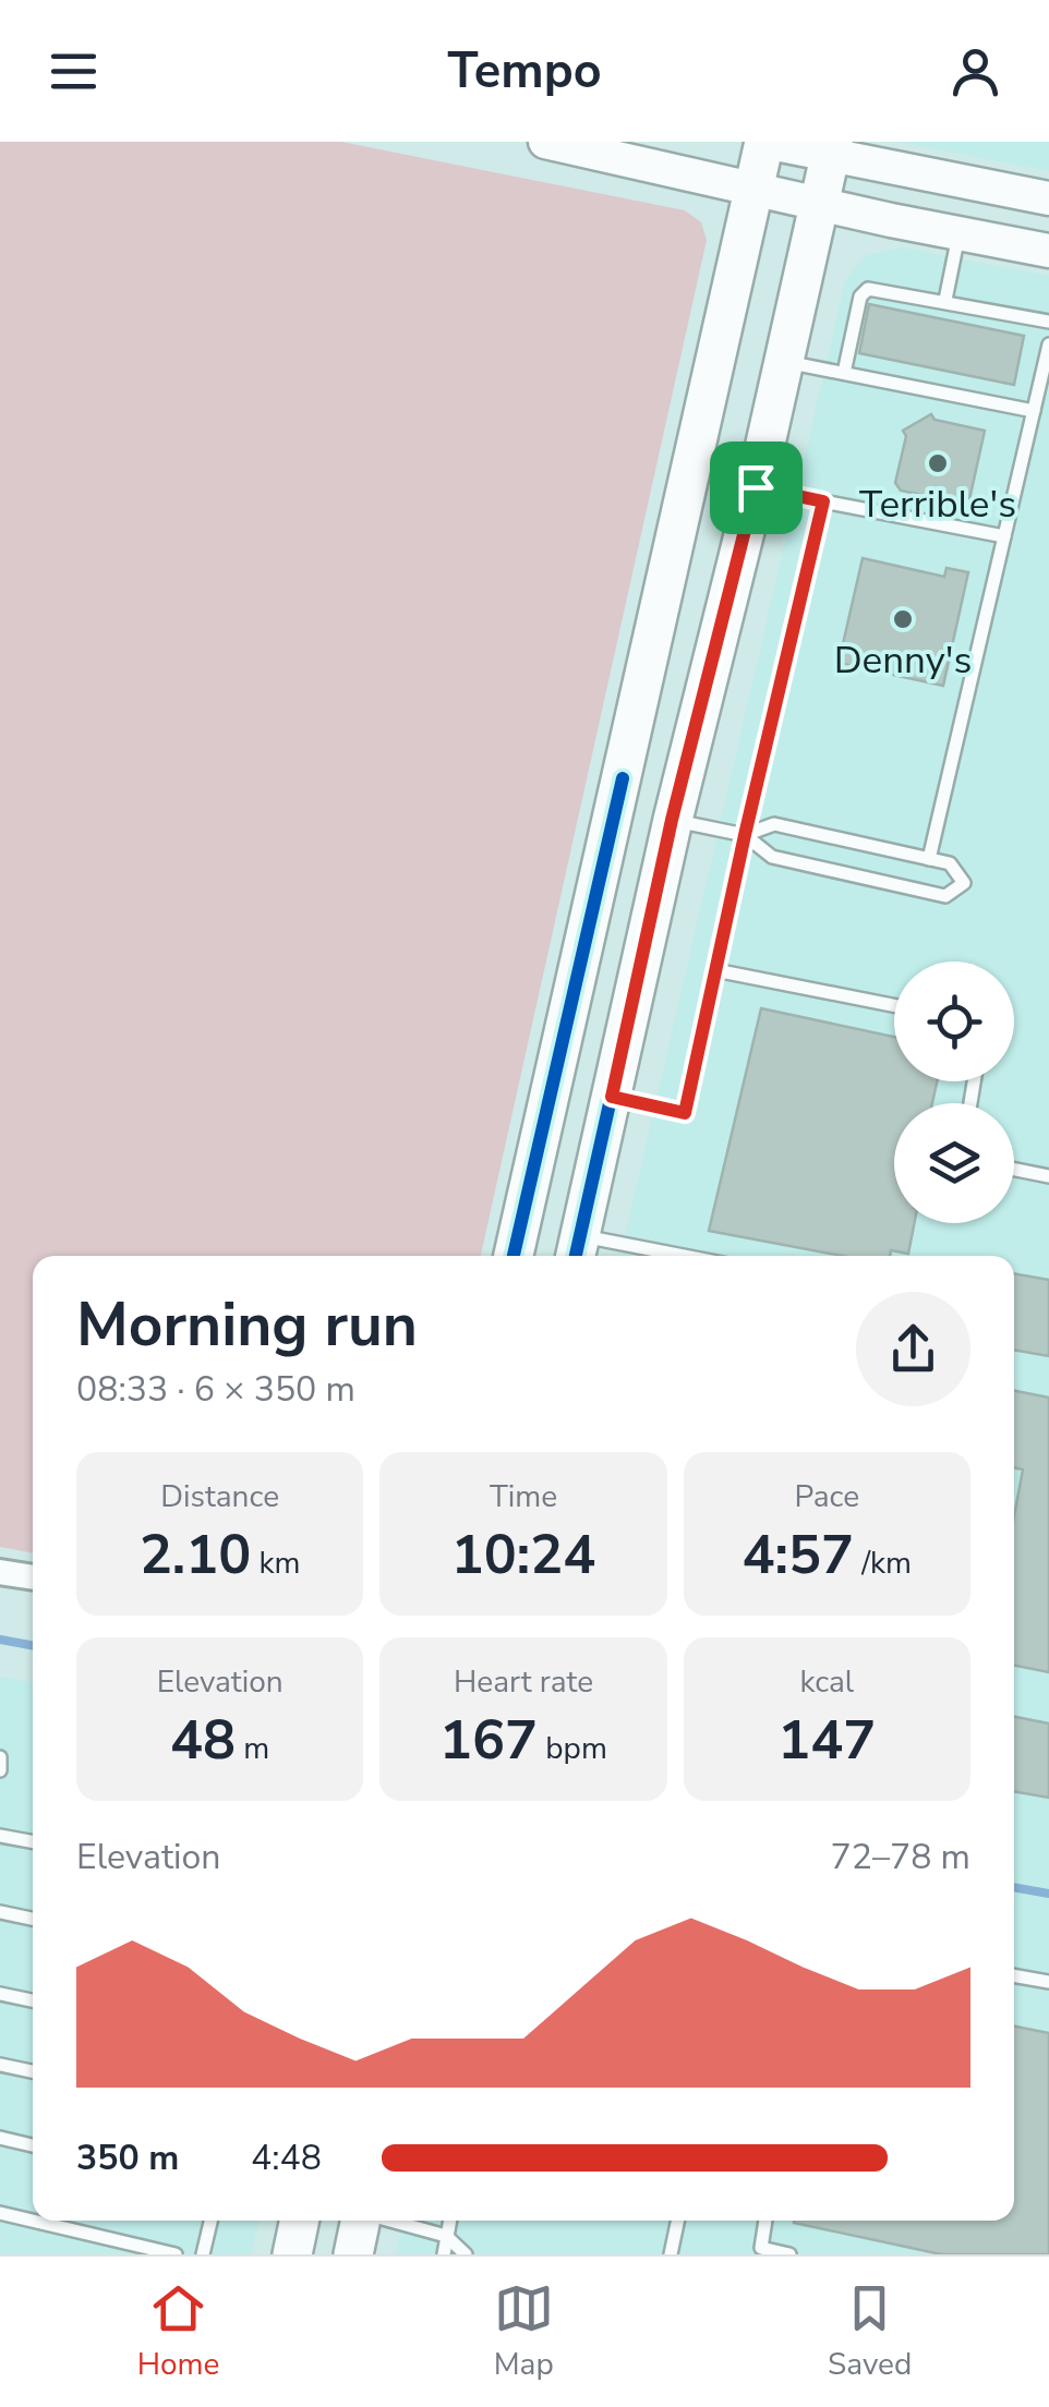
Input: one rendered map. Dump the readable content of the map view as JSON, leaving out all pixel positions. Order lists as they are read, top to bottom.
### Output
{
  "places": ["Terrible's", "Denny's"],
  "page": {
    "header": "Tempo",
    "heading": ["Morning run", "08:33 · 6 × 350 m"],
    "stats": [
      ["Distance", "2.10 km"],
      ["Time", "10:24"],
      ["Pace", "4:57 /km"],
      ["Elevation", "48 m"],
      ["Heart rate", "167 bpm"],
      ["kcal", "147"]
    ],
    "chart": ["Elevation", "72–78 m"],
    "list": [
      {
        "name": "350 m",
        "note": "4:48"
      }
    ],
    "tabs": ["Home", "Map", "Saved"]
  }
}
